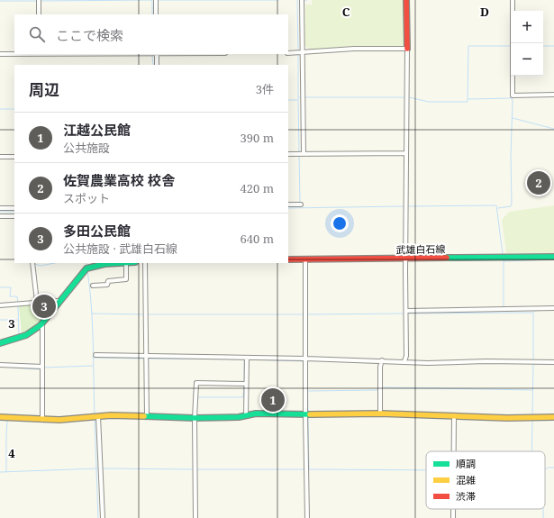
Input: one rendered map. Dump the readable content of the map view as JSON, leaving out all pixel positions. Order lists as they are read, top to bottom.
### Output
{
  "streets": {
    "street": ["武雄白石線"]
  },
  "legend": ["順調", "混雑", "渋滞"],
  "page": {
    "map_buttons": ["+", "−"],
    "search": "ここで検索",
    "heading": ["周辺", "3件"],
    "list": [
      {
        "mark": "1",
        "name": "江越公民館",
        "note": "公共施設",
        "value": "390 m"
      },
      {
        "mark": "2",
        "name": "佐賀農業高校 校舎",
        "note": "スポット",
        "value": "420 m"
      },
      {
        "mark": "3",
        "name": "多田公民館",
        "note": "公共施設 · 武雄白石線",
        "value": "640 m"
      }
    ],
    "pins": ["2", "3", "1"]
  },
  "grid": {
    "columns": ["C", "D"],
    "rows": ["3", "4"]
  }
}
